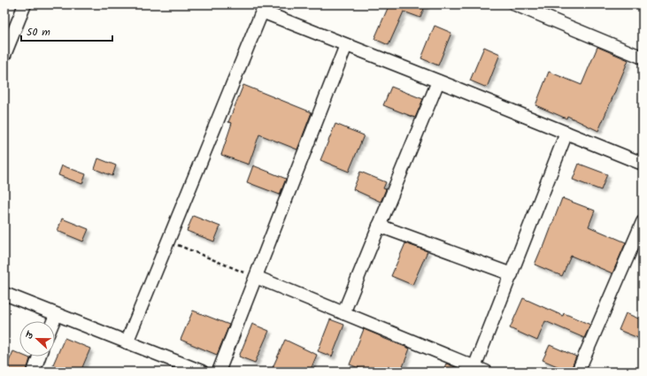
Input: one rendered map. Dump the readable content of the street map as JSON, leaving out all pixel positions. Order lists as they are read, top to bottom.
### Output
{
  "scale_bar": "50 m",
  "north": "left"
}
